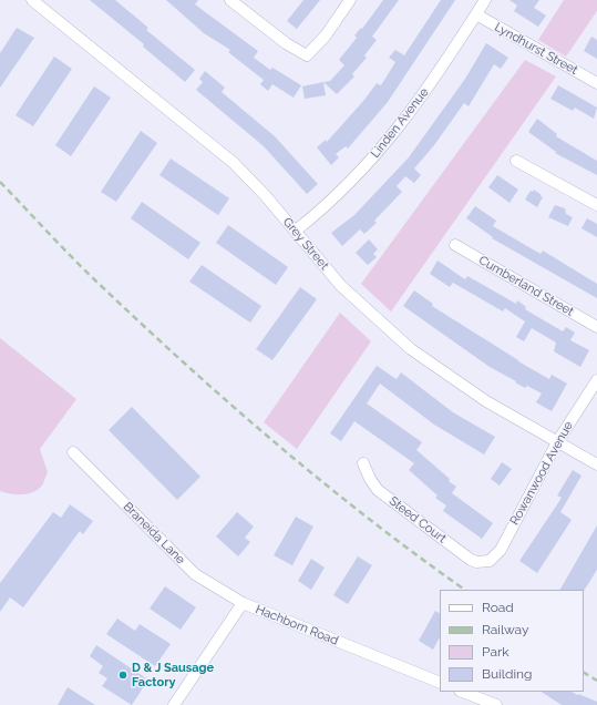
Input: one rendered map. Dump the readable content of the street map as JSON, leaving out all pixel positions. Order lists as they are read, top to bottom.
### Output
{
  "streets": {
    "street": [
      "Lyndhurst Street",
      "Linden Avenue",
      "Grey Street",
      "Cumberland Street",
      "Rowanwood Avenue",
      "Steed Court",
      "Braneida Lane",
      "Hachborn Road"
    ]
  },
  "crossings": [
    ["Lyndhurst Street", "Linden Avenue"],
    ["Linden Avenue", "Grey Street"],
    ["Grey Street", "Rowanwood Avenue"],
    ["Rowanwood Avenue", "Steed Court"],
    ["Braneida Lane", "Hachborn Road"]
  ],
  "places": ["D & J Sausage Factory"],
  "legend": [
    "Road",
    "Railway",
    "Park",
    "Building"
  ]
}
